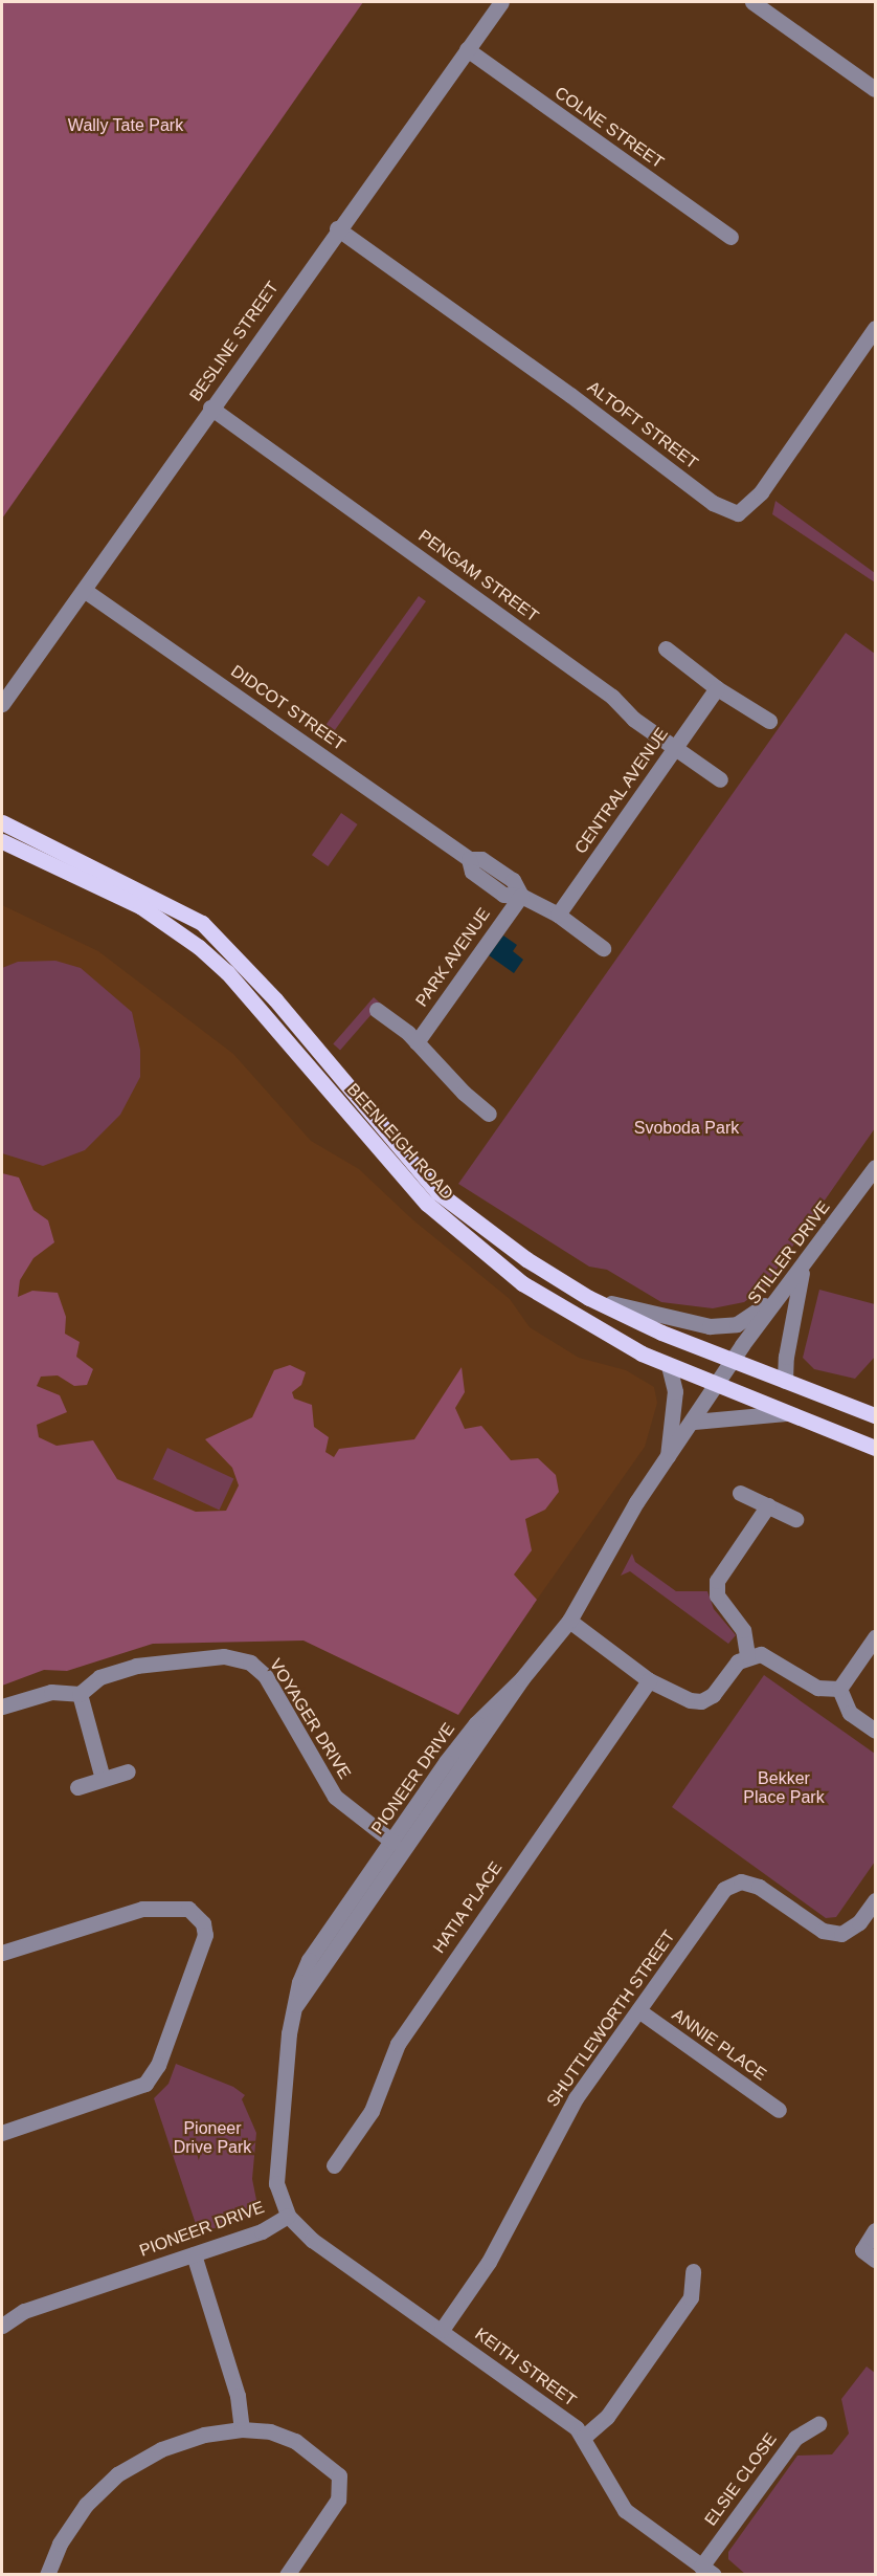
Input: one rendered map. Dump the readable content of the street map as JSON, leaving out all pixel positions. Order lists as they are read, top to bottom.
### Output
{
  "streets": {
    "main road": ["BEENLEIGH ROAD"],
    "street": [
      "COLNE STREET",
      "BESLINE STREET",
      "ALTOFT STREET",
      "PENGAM STREET",
      "DIDCOT STREET",
      "CENTRAL AVENUE",
      "PARK AVENUE",
      "STILLER DRIVE",
      "VOYAGER DRIVE",
      "PIONEER DRIVE",
      "HATIA PLACE",
      "SHUTTLEWORTH STREET",
      "ANNIE PLACE",
      "KEITH STREET",
      "ELSIE CLOSE"
    ]
  },
  "crossings": [
    ["COLNE STREET", "BESLINE STREET"],
    ["BESLINE STREET", "ALTOFT STREET"],
    ["BESLINE STREET", "PENGAM STREET"],
    ["BESLINE STREET", "DIDCOT STREET"],
    ["PENGAM STREET", "CENTRAL AVENUE"],
    ["DIDCOT STREET", "CENTRAL AVENUE"],
    ["DIDCOT STREET", "PARK AVENUE"],
    ["BEENLEIGH ROAD", "STILLER DRIVE"],
    ["BEENLEIGH ROAD", "PIONEER DRIVE"],
    ["STILLER DRIVE", "PIONEER DRIVE"],
    ["VOYAGER DRIVE", "PIONEER DRIVE"],
    ["PIONEER DRIVE", "KEITH STREET"],
    ["SHUTTLEWORTH STREET", "ANNIE PLACE"],
    ["SHUTTLEWORTH STREET", "KEITH STREET"],
    ["KEITH STREET", "ELSIE CLOSE"]
  ],
  "parks": [
    "Wally Tate Park",
    "Svoboda Park",
    "Bekker Place Park",
    "Pioneer Drive Park"
  ]
}
